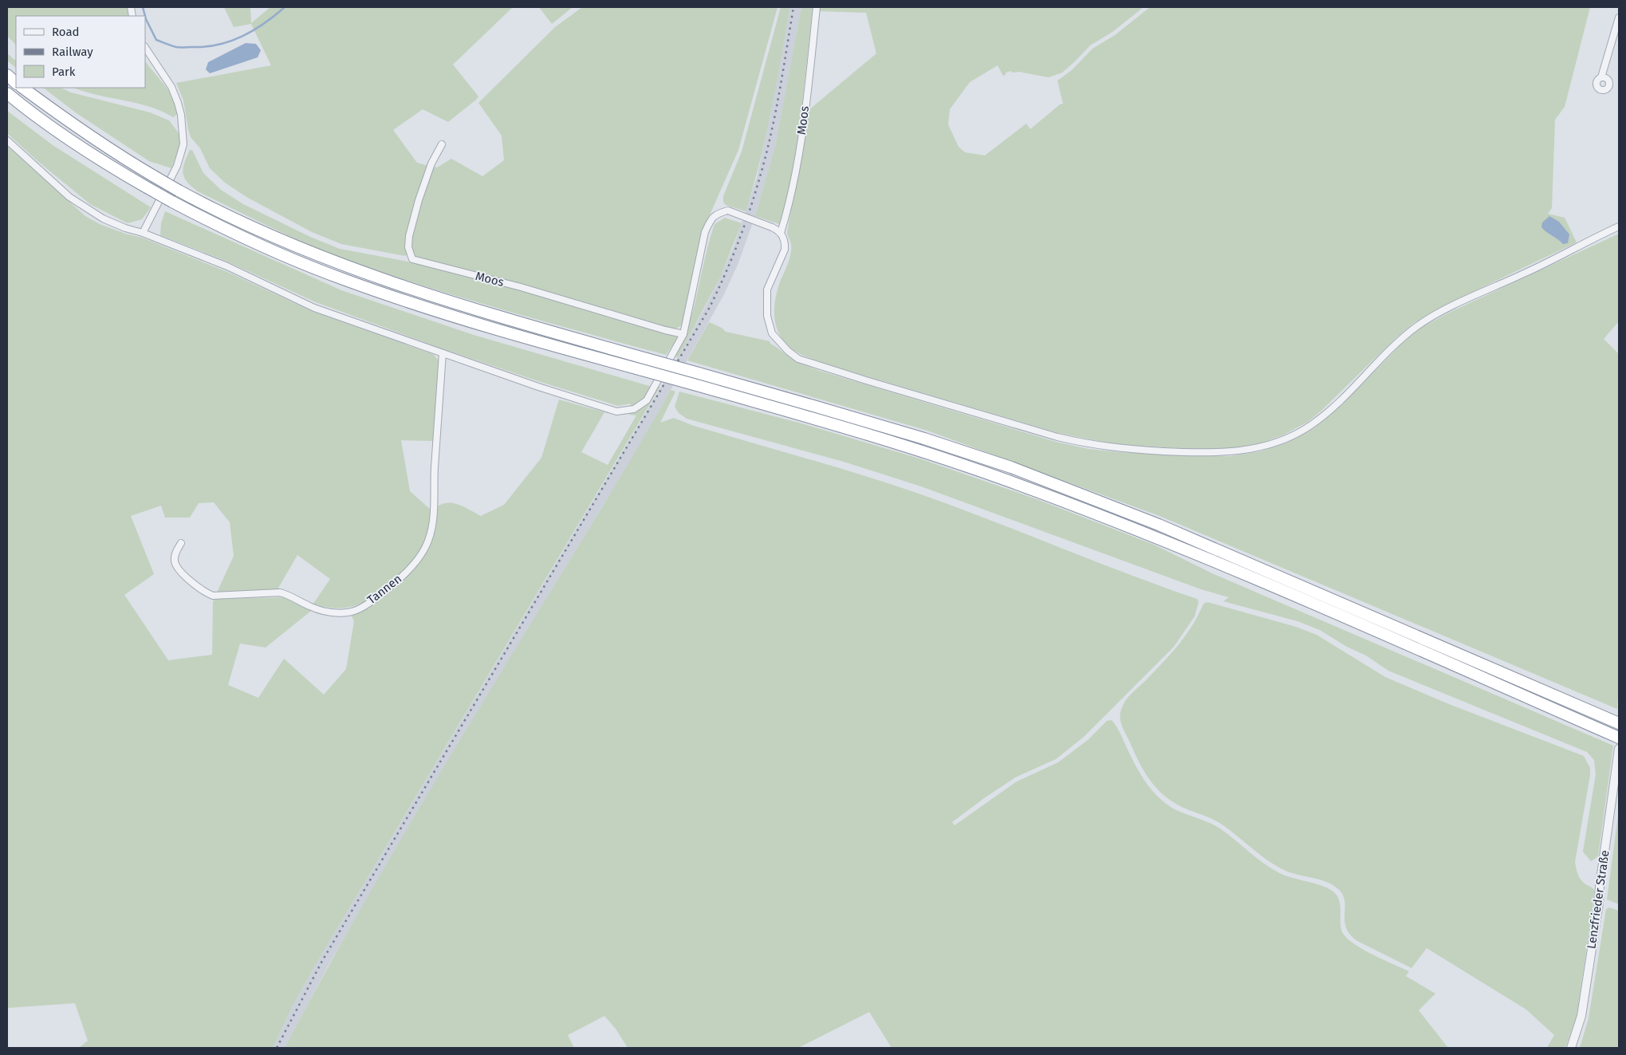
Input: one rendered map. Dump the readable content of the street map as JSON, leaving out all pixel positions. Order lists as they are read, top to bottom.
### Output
{
  "streets": {
    "street": ["Moos", "Tannen", "Lenzfrieder Straße"]
  },
  "legend": ["Road", "Railway", "Park"]
}
